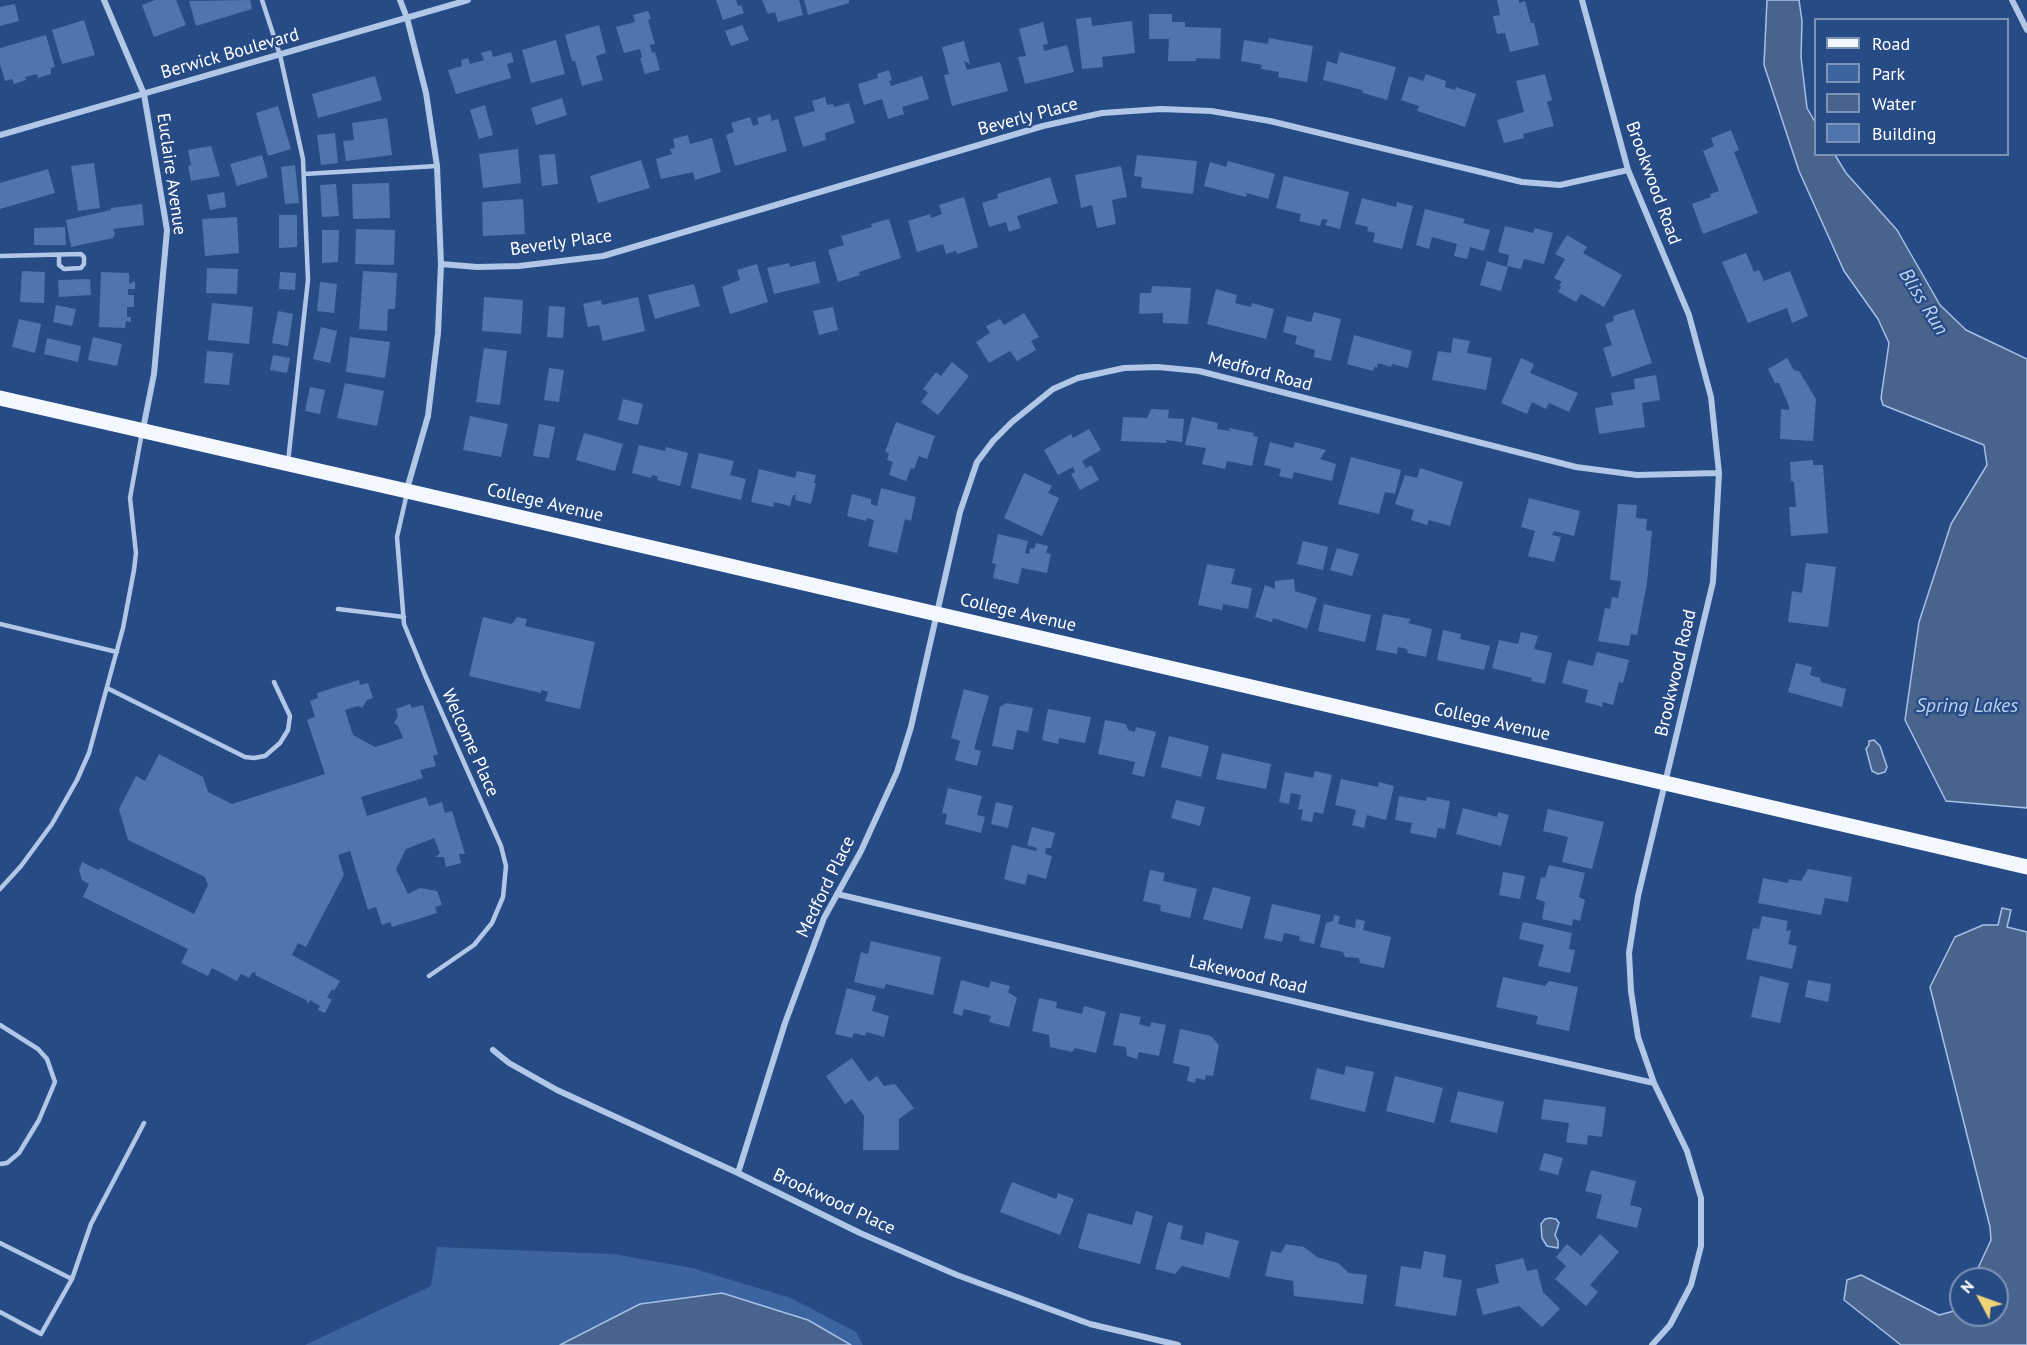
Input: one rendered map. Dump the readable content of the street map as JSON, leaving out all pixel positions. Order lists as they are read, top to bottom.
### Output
{
  "streets": {
    "main road": ["College Avenue"],
    "street": [
      "Berwick Boulevard",
      "Beverly Place",
      "Euclaire Avenue",
      "Brookwood Road",
      "Medford Road",
      "Medford Place",
      "Lakewood Road",
      "Brookwood Place"
    ],
    "lane": ["Welcome Place"]
  },
  "crossings": [
    ["Berwick Boulevard", "Euclaire Avenue"],
    ["Beverly Place", "Brookwood Road"],
    ["Euclaire Avenue", "College Avenue"],
    ["Brookwood Road", "Medford Road"],
    ["Brookwood Road", "College Avenue"],
    ["Brookwood Road", "Lakewood Road"],
    ["Medford Road", "College Avenue"],
    ["Medford Road", "Medford Place"],
    ["College Avenue", "Welcome Place"],
    ["College Avenue", "Medford Place"],
    ["Medford Place", "Lakewood Road"],
    ["Medford Place", "Brookwood Place"]
  ],
  "water": ["Bliss Run", "Spring Lakes"],
  "legend": [
    "Road",
    "Park",
    "Water",
    "Building"
  ],
  "north": "top left"
}
